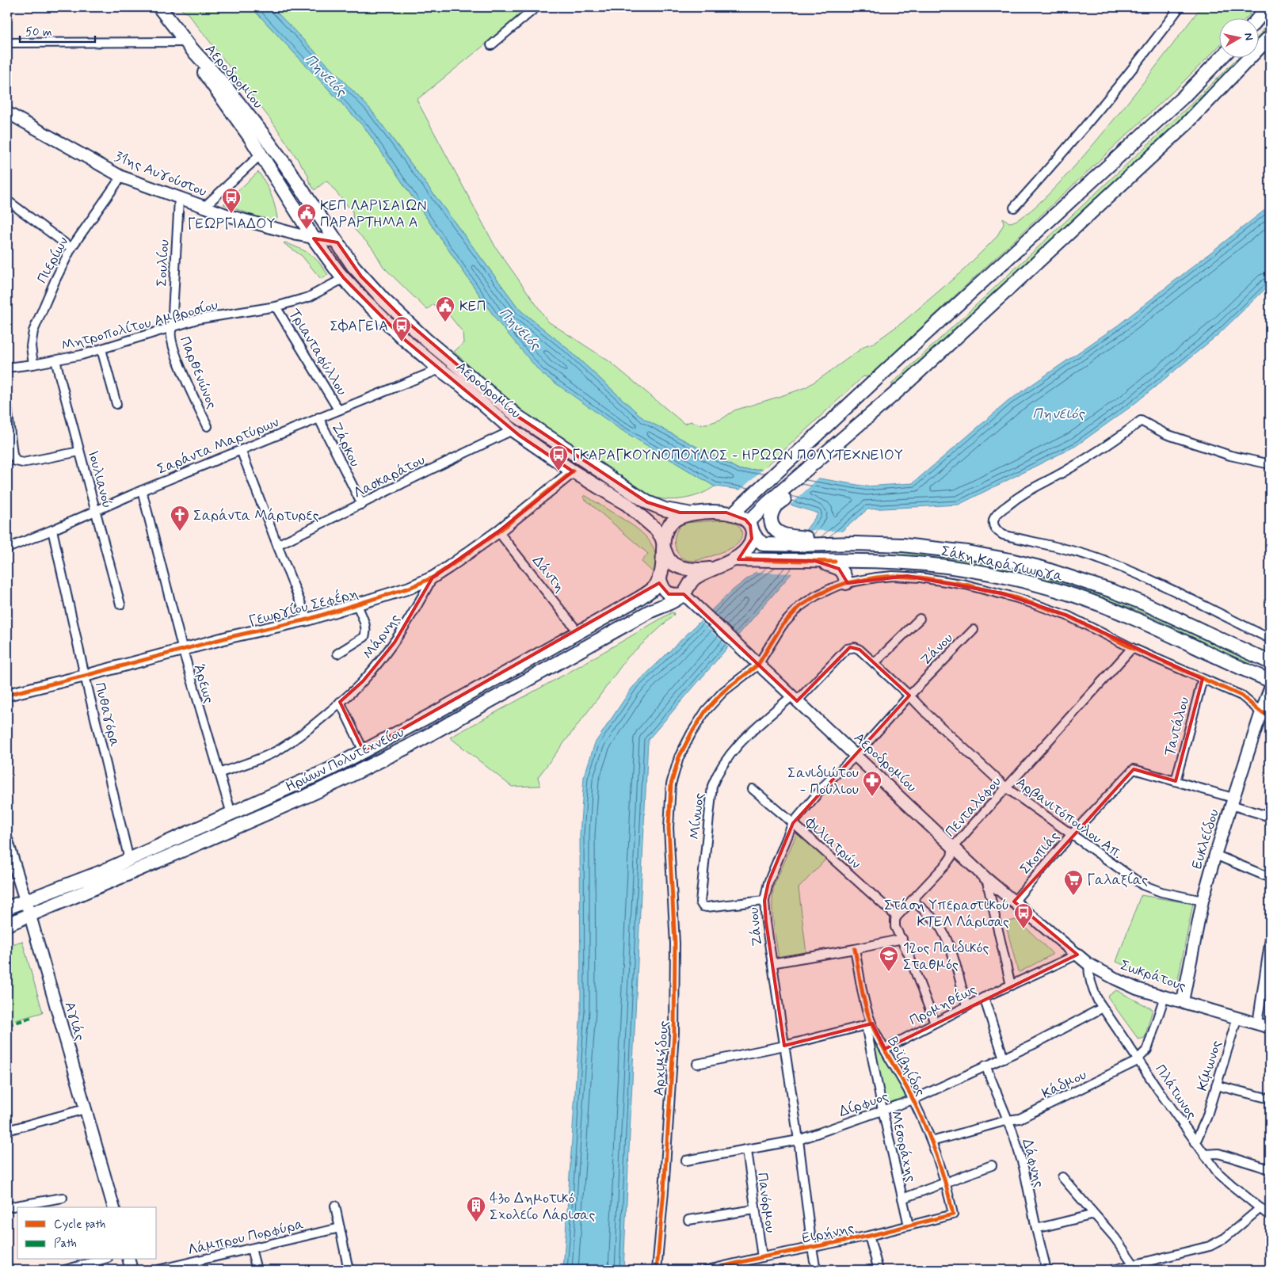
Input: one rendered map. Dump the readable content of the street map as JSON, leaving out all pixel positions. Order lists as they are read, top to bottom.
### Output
{
  "streets": {
    "main road": [
      "Αεροδρομίου",
      "31ης Αυγούστου",
      "Σάκη Καράγιωργα",
      "Γεωργίου Σεφέρη",
      "Ηρώων Πολυτεχνείου",
      "Ευκλείδου",
      "Σωκράτους",
      "Αγιάς"
    ],
    "street": [
      "Πιερίων",
      "Σουλίου",
      "Μητροπολίτου Αμβροσίου",
      "Τριανταφύλλου",
      "Παρθενώνος",
      "Ζάρκου",
      "Σαράντα Μαρτύρων",
      "Λασκαράτου",
      "Ιουλιανού",
      "Δάντη",
      "Μάρνης",
      "Ζάνου",
      "Άρεως",
      "Πυθαγόρα",
      "Ταντάλου",
      "Πενταλόφου",
      "Μίνωος",
      "Αρβανιτόπουλου Απ.",
      "Φιλιατρών",
      "Σκοπιάς",
      "Προμηθέως",
      "Αρχιμήδους",
      "Κίμωνος",
      "Βοϊβηίδος",
      "Κάδμου",
      "Πλάτωνος",
      "Δίρφυος",
      "Μεσοράχης",
      "Δάφνης",
      "Πανόρμου",
      "Ειρήνης",
      "Λάμπρου Πορφύρα"
    ]
  },
  "crossings": [
    ["Αεροδρομίου", "31ης Αυγούστου"],
    ["Αεροδρομίου", "Μητροπολίτου Αμβροσίου"],
    ["Αεροδρομίου", "Σαράντα Μαρτύρων"],
    ["Αεροδρομίου", "Λασκαράτου"],
    ["Αεροδρομίου", "Σάκη Καράγιωργα"],
    ["Αεροδρομίου", "Γεωργίου Σεφέρη"],
    ["Αεροδρομίου", "Ζάνου"],
    ["Αεροδρομίου", "Ηρώων Πολυτεχνείου"],
    ["Αεροδρομίου", "Πενταλόφου"],
    ["Αεροδρομίου", "Μίνωος"],
    ["Αεροδρομίου", "Αρβανιτόπουλου Απ."],
    ["Αεροδρομίου", "Σωκράτους"],
    ["31ης Αυγούστου", "Πιερίων"],
    ["31ης Αυγούστου", "Σουλίου"],
    ["Πιερίων", "Μητροπολίτου Αμβροσίου"],
    ["Σουλίου", "Μητροπολίτου Αμβροσίου"],
    ["Σουλίου", "Παρθενώνος"],
    ["Μητροπολίτου Αμβροσίου", "Τριανταφύλλου"],
    ["Μητροπολίτου Αμβροσίου", "Παρθενώνος"],
    ["Μητροπολίτου Αμβροσίου", "Ιουλιανού"],
    ["Τριανταφύλλου", "Σαράντα Μαρτύρων"],
    ["Ζάρκου", "Σαράντα Μαρτύρων"],
    ["Ζάρκου", "Λασκαράτου"],
    ["Σαράντα Μαρτύρων", "Ιουλιανού"],
    ["Σαράντα Μαρτύρων", "Άρεως"],
    ["Σαράντα Μαρτύρων", "Πυθαγόρα"],
    ["Σάκη Καράγιωργα", "Ταντάλου"],
    ["Σάκη Καράγιωργα", "Πενταλόφου"],
    ["Σάκη Καράγιωργα", "Ευκλείδου"],
    ["Σάκη Καράγιωργα", "Αρχιμήδους"],
    ["Δάντη", "Γεωργίου Σεφέρη"],
    ["Δάντη", "Ηρώων Πολυτεχνείου"],
    ["Γεωργίου Σεφέρη", "Μάρνης"],
    ["Γεωργίου Σεφέρη", "Άρεως"],
    ["Γεωργίου Σεφέρη", "Πυθαγόρα"],
    ["Μάρνης", "Άρεως"],
    ["Ζάνου", "Μίνωος"],
    ["Ζάνου", "Αρβανιτόπουλου Απ."],
    ["Ζάνου", "Φιλιατρών"],
    ["Ζάνου", "Δίρφυος"],
    ["Ζάνου", "Ειρήνης"],
    ["Άρεως", "Ηρώων Πολυτεχνείου"],
    ["Πυθαγόρα", "Ηρώων Πολυτεχνείου"],
    ["Ταντάλου", "Σκοπιάς"],
    ["Ηρώων Πολυτεχνείου", "Αγιάς"],
    ["Πενταλόφου", "Αρβανιτόπουλου Απ."],
    ["Πενταλόφου", "Φιλιατρών"],
    ["Μίνωος", "Αρβανιτόπουλου Απ."],
    ["Αρβανιτόπουλου Απ.", "Ευκλείδου"],
    ["Αρβανιτόπουλου Απ.", "Σκοπιάς"],
    ["Ευκλείδου", "Σωκράτους"],
    ["Σκοπιάς", "Σωκράτους"],
    ["Σωκράτους", "Προμηθέως"],
    ["Σωκράτους", "Κίμωνος"],
    ["Σωκράτους", "Κάδμου"],
    ["Σωκράτους", "Πλάτωνος"],
    ["Προμηθέως", "Βοϊβηίδος"],
    ["Κίμωνος", "Πλάτωνος"],
    ["Βοϊβηίδος", "Κάδμου"],
    ["Βοϊβηίδος", "Δίρφυος"],
    ["Βοϊβηίδος", "Μεσοράχης"],
    ["Βοϊβηίδος", "Ειρήνης"],
    ["Κάδμου", "Πλάτωνος"],
    ["Κάδμου", "Δάφνης"],
    ["Πλάτωνος", "Δίρφυος"],
    ["Δίρφυος", "Μεσοράχης"],
    ["Δίρφυος", "Δάφνης"],
    ["Δίρφυος", "Πανόρμου"],
    ["Μεσοράχης", "Ειρήνης"],
    ["Πανόρμου", "Ειρήνης"]
  ],
  "water": ["Πηνειός"],
  "places": {
    "bus stop": [
      "ΓΕΩΡΓΙΑΔΟΥ",
      "ΣΦΑΓΕΙΑ",
      "ΓΚΑΡΑΓΚΟΥΝΟΠΟΥΛΟΣ - ΗΡΩΩΝ ΠΟΛΥΤΕΧΝΕΙΟΥ",
      "Στάση Υπεραστικού ΚΤΕΛ Λάρισας"
    ],
    "public building": ["ΚΕΠ ΛΑΡΙΣΑΙΩΝ ΠΑΡΑΡΤΗΜΑ A", "ΚΕΠ"],
    "church": ["Σαράντα Μάρτυρες"],
    "pharmacy": ["Σανιδιώτου - Πούλιου"],
    "supermarket": ["Γαλαξίας"],
    "school or university": ["12ος Παιδικός Σταθμός"],
    "building": ["43ο Δημοτικό Σχολείο Λάρισας"]
  },
  "legend": ["Cycle path", "Path"],
  "scale_bar": "50 m",
  "north": "right"
}
